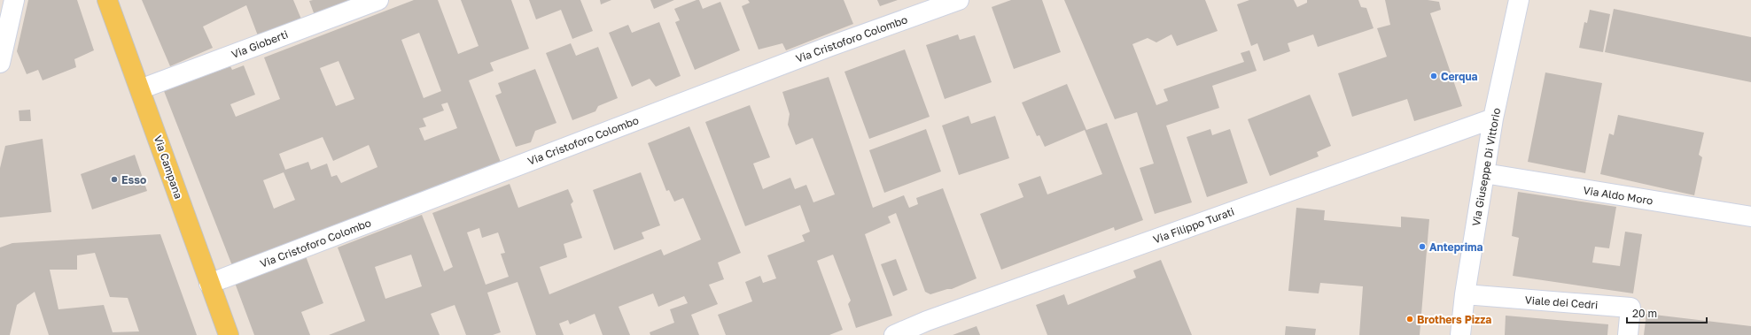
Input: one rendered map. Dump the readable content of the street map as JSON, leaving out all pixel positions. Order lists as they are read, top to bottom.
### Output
{
  "streets": {
    "main road": ["Via Campana"],
    "street": [
      "Via Cristoforo Colombo",
      "Via Gioberti",
      "Via Giuseppe Di Vittorio",
      "Via Aldo Moro",
      "Via Filippo Turati",
      "Viale dei Cedri"
    ]
  },
  "crossings": [
    ["Via Cristoforo Colombo", "Via Campana"],
    ["Via Gioberti", "Via Campana"],
    ["Via Giuseppe Di Vittorio", "Via Aldo Moro"],
    ["Via Giuseppe Di Vittorio", "Via Filippo Turati"],
    ["Via Giuseppe Di Vittorio", "Viale dei Cedri"]
  ],
  "places": [
    "Cerqua",
    "Esso",
    "Anteprima",
    "Brothers Pizza"
  ],
  "scale_bar": "20 m"
}
